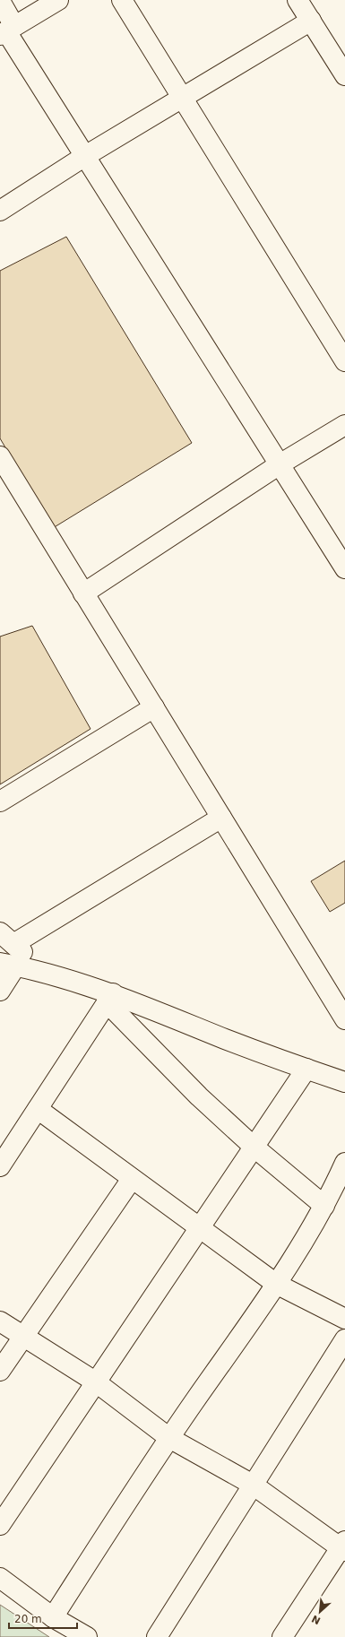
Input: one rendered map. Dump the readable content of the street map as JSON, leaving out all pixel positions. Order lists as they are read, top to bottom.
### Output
{
  "scale_bar": "20 m",
  "north": "bottom left"
}
